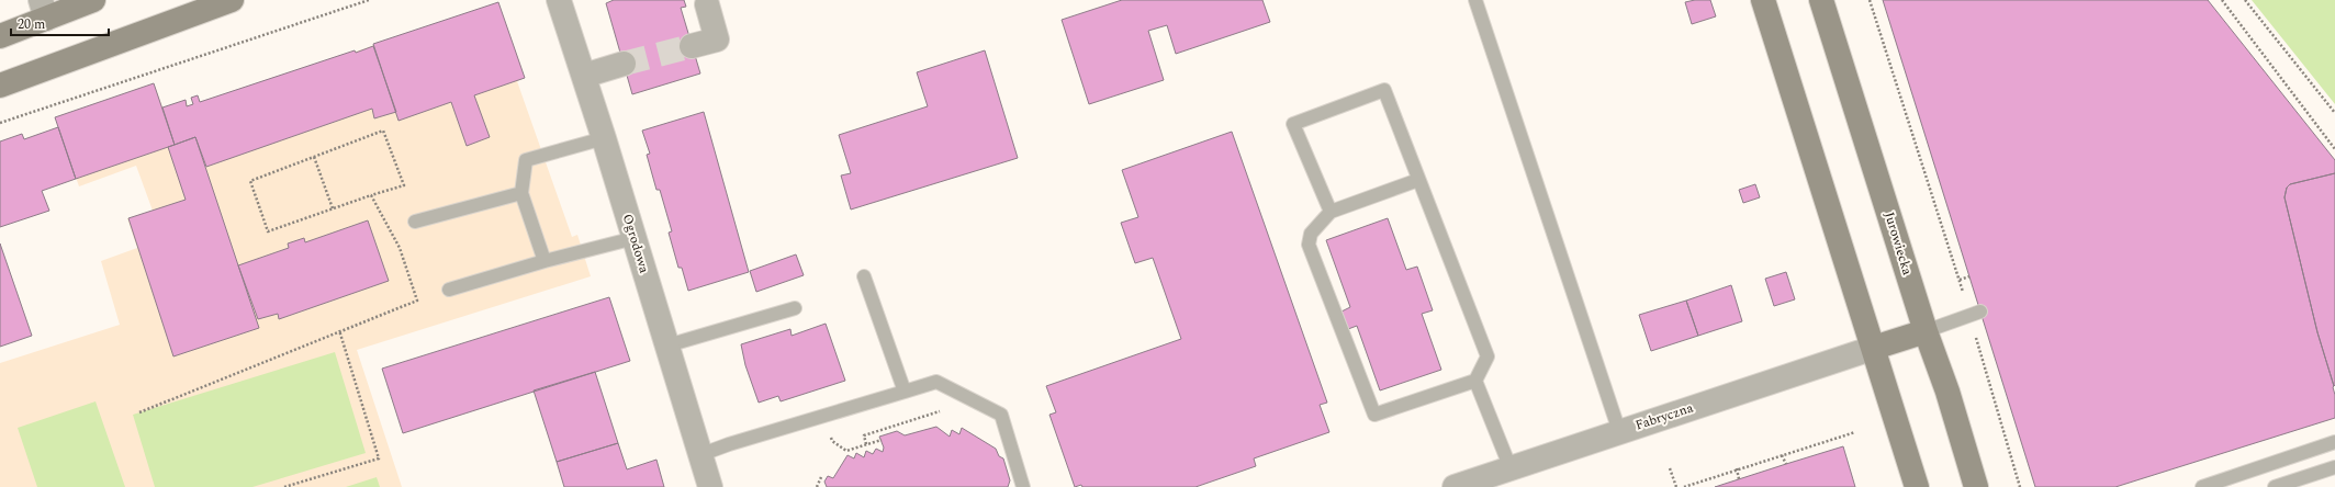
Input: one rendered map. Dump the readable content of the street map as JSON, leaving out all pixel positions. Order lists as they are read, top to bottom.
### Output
{
  "streets": {
    "street": ["Ogrodowa", "Jurowiecka", "Fabryczna"]
  },
  "scale_bar": "20 m"
}
